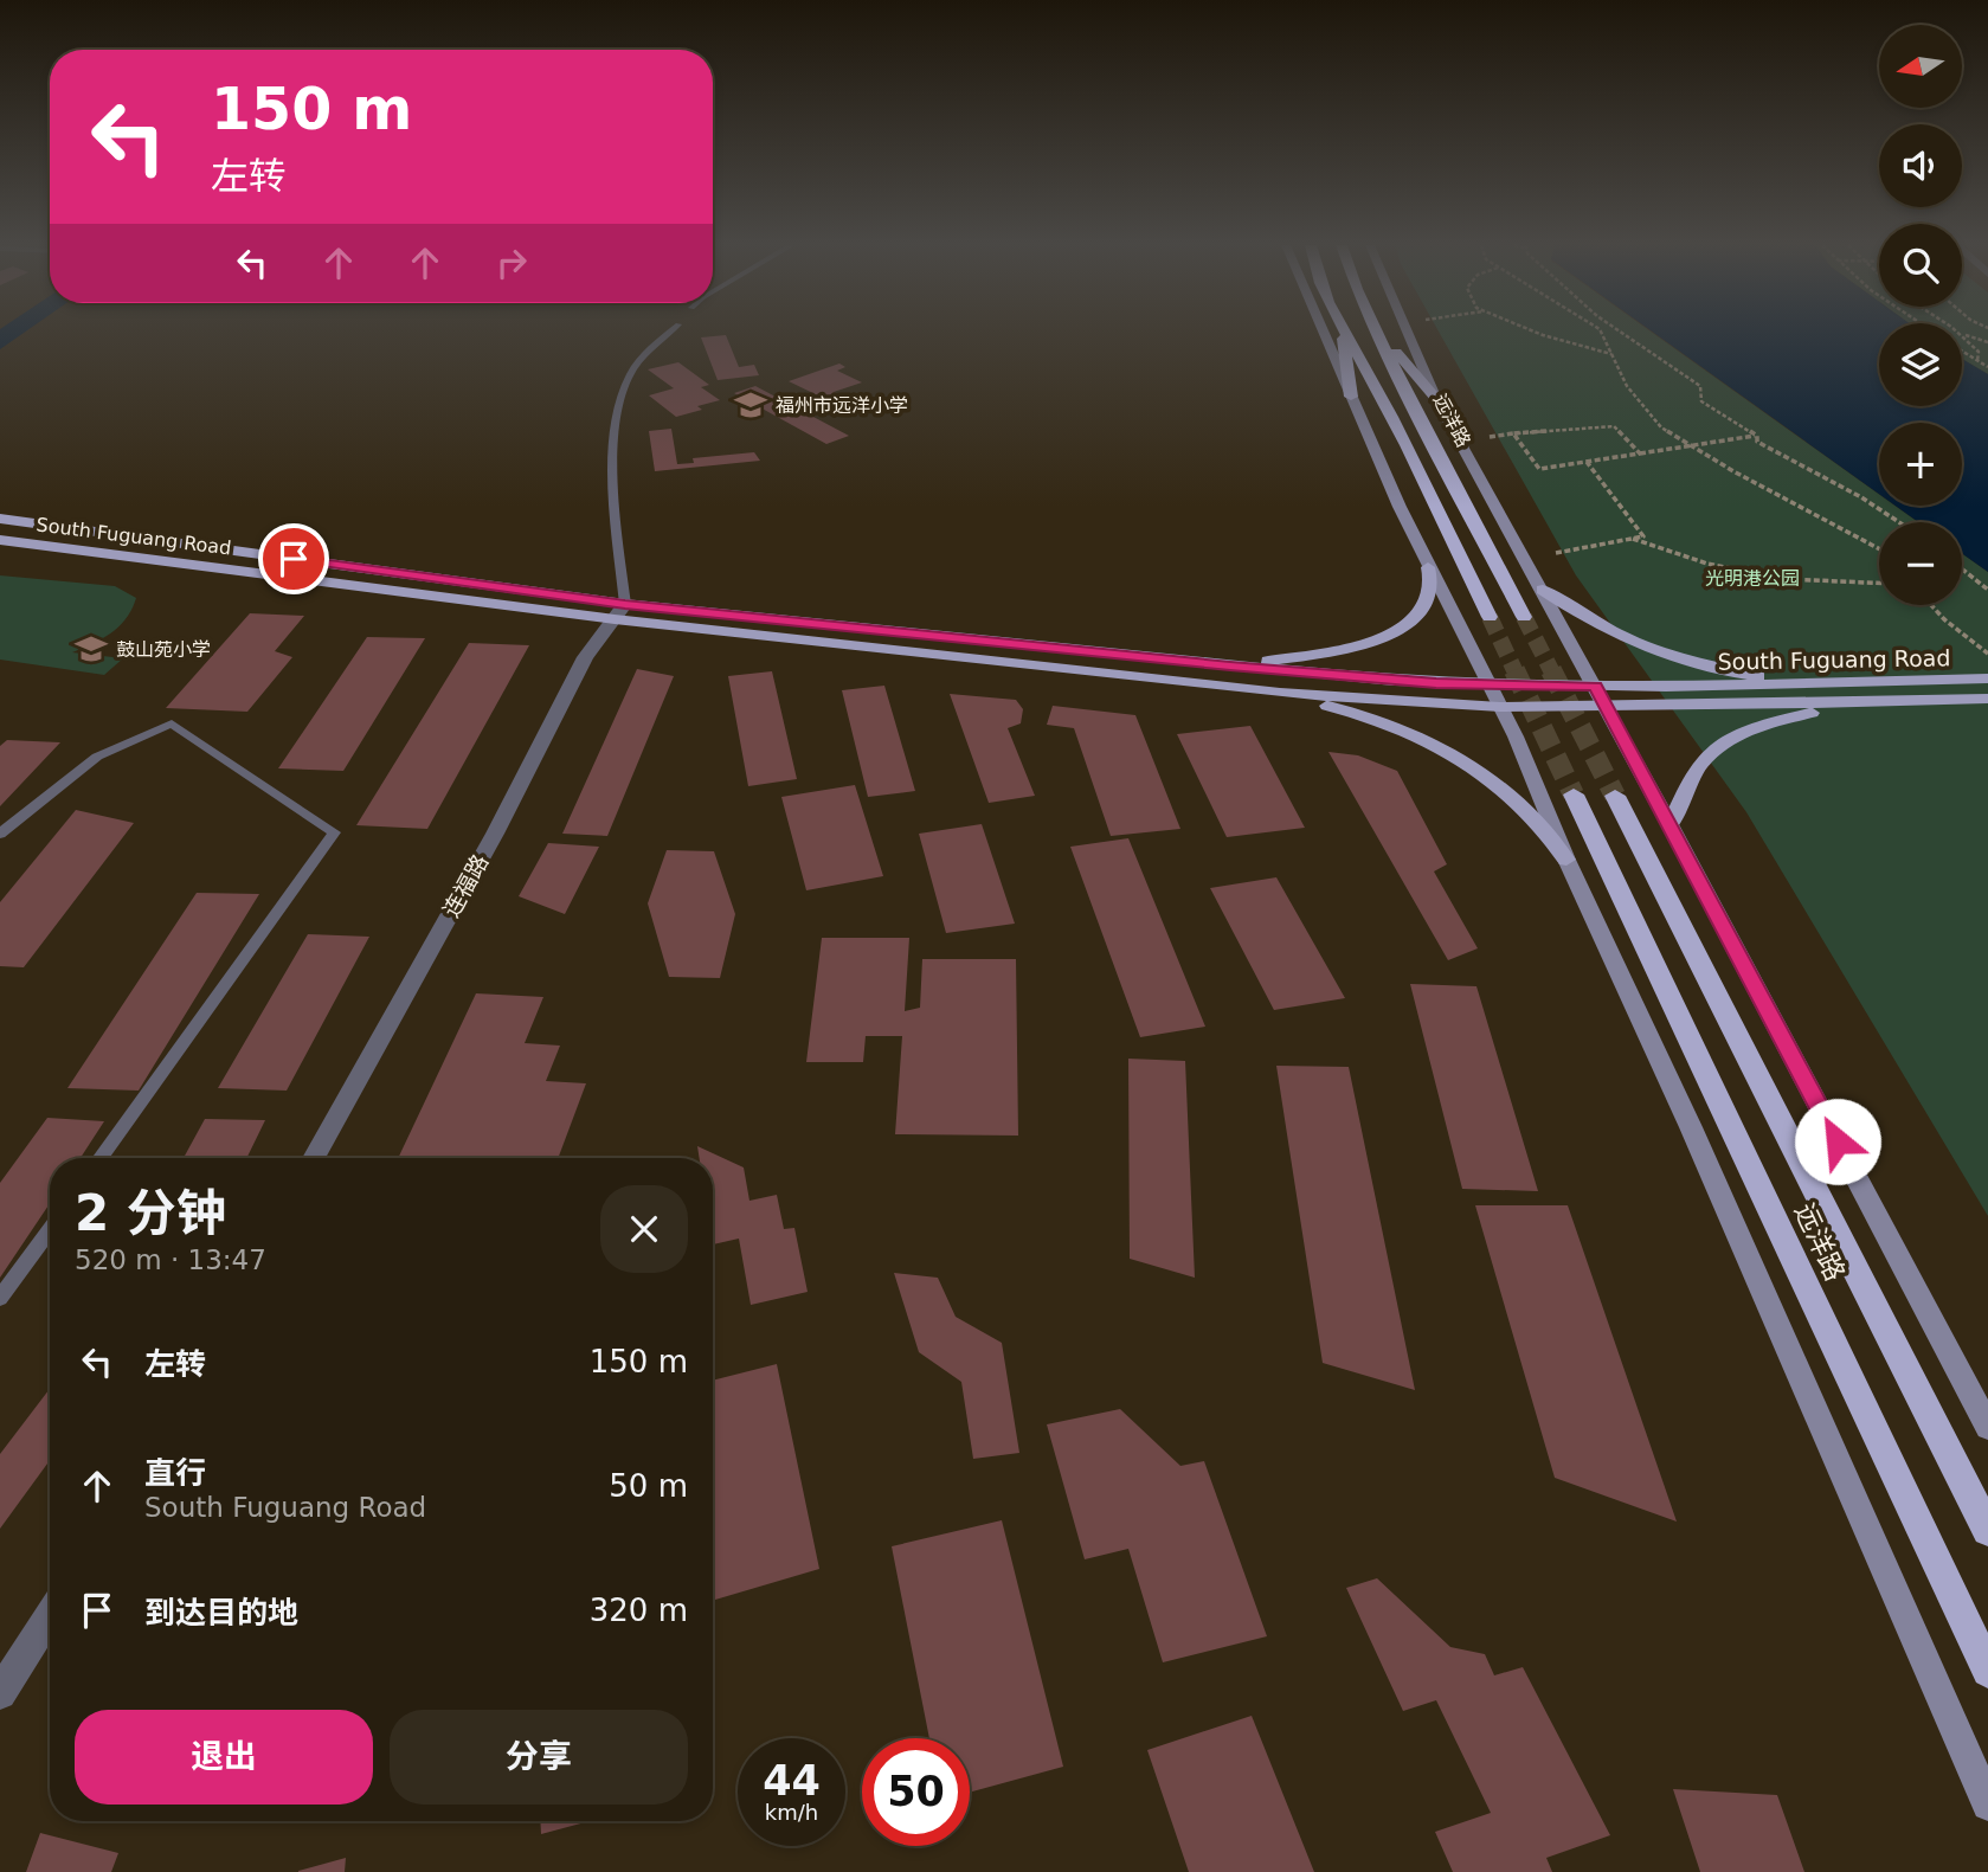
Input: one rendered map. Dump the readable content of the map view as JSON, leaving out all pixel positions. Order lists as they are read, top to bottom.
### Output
{
  "streets": {
    "highway": ["远洋路"],
    "main road": ["South Fuguang Road"],
    "street": ["连福路"]
  },
  "crossings": [
    ["South Fuguang Road", "连福路"]
  ],
  "parks": ["光明港公园"],
  "places": {
    "school or university": ["福州市远洋小学", "鼓山苑小学"]
  },
  "north": "left",
  "page": {
    "map_buttons": ["+", "−"],
    "turn": ["150 m", "左转"],
    "heading": ["2 分钟", "520 m · 13:47"],
    "list": [
      {
        "name": "左转",
        "value": "150 m"
      },
      {
        "name": "直行",
        "note": "South Fuguang Road",
        "value": "50 m"
      },
      {
        "name": "到达目的地",
        "value": "320 m"
      }
    ],
    "buttons": ["退出", "分享"],
    "speed": "44 km/h",
    "limit": "50"
  }
}
